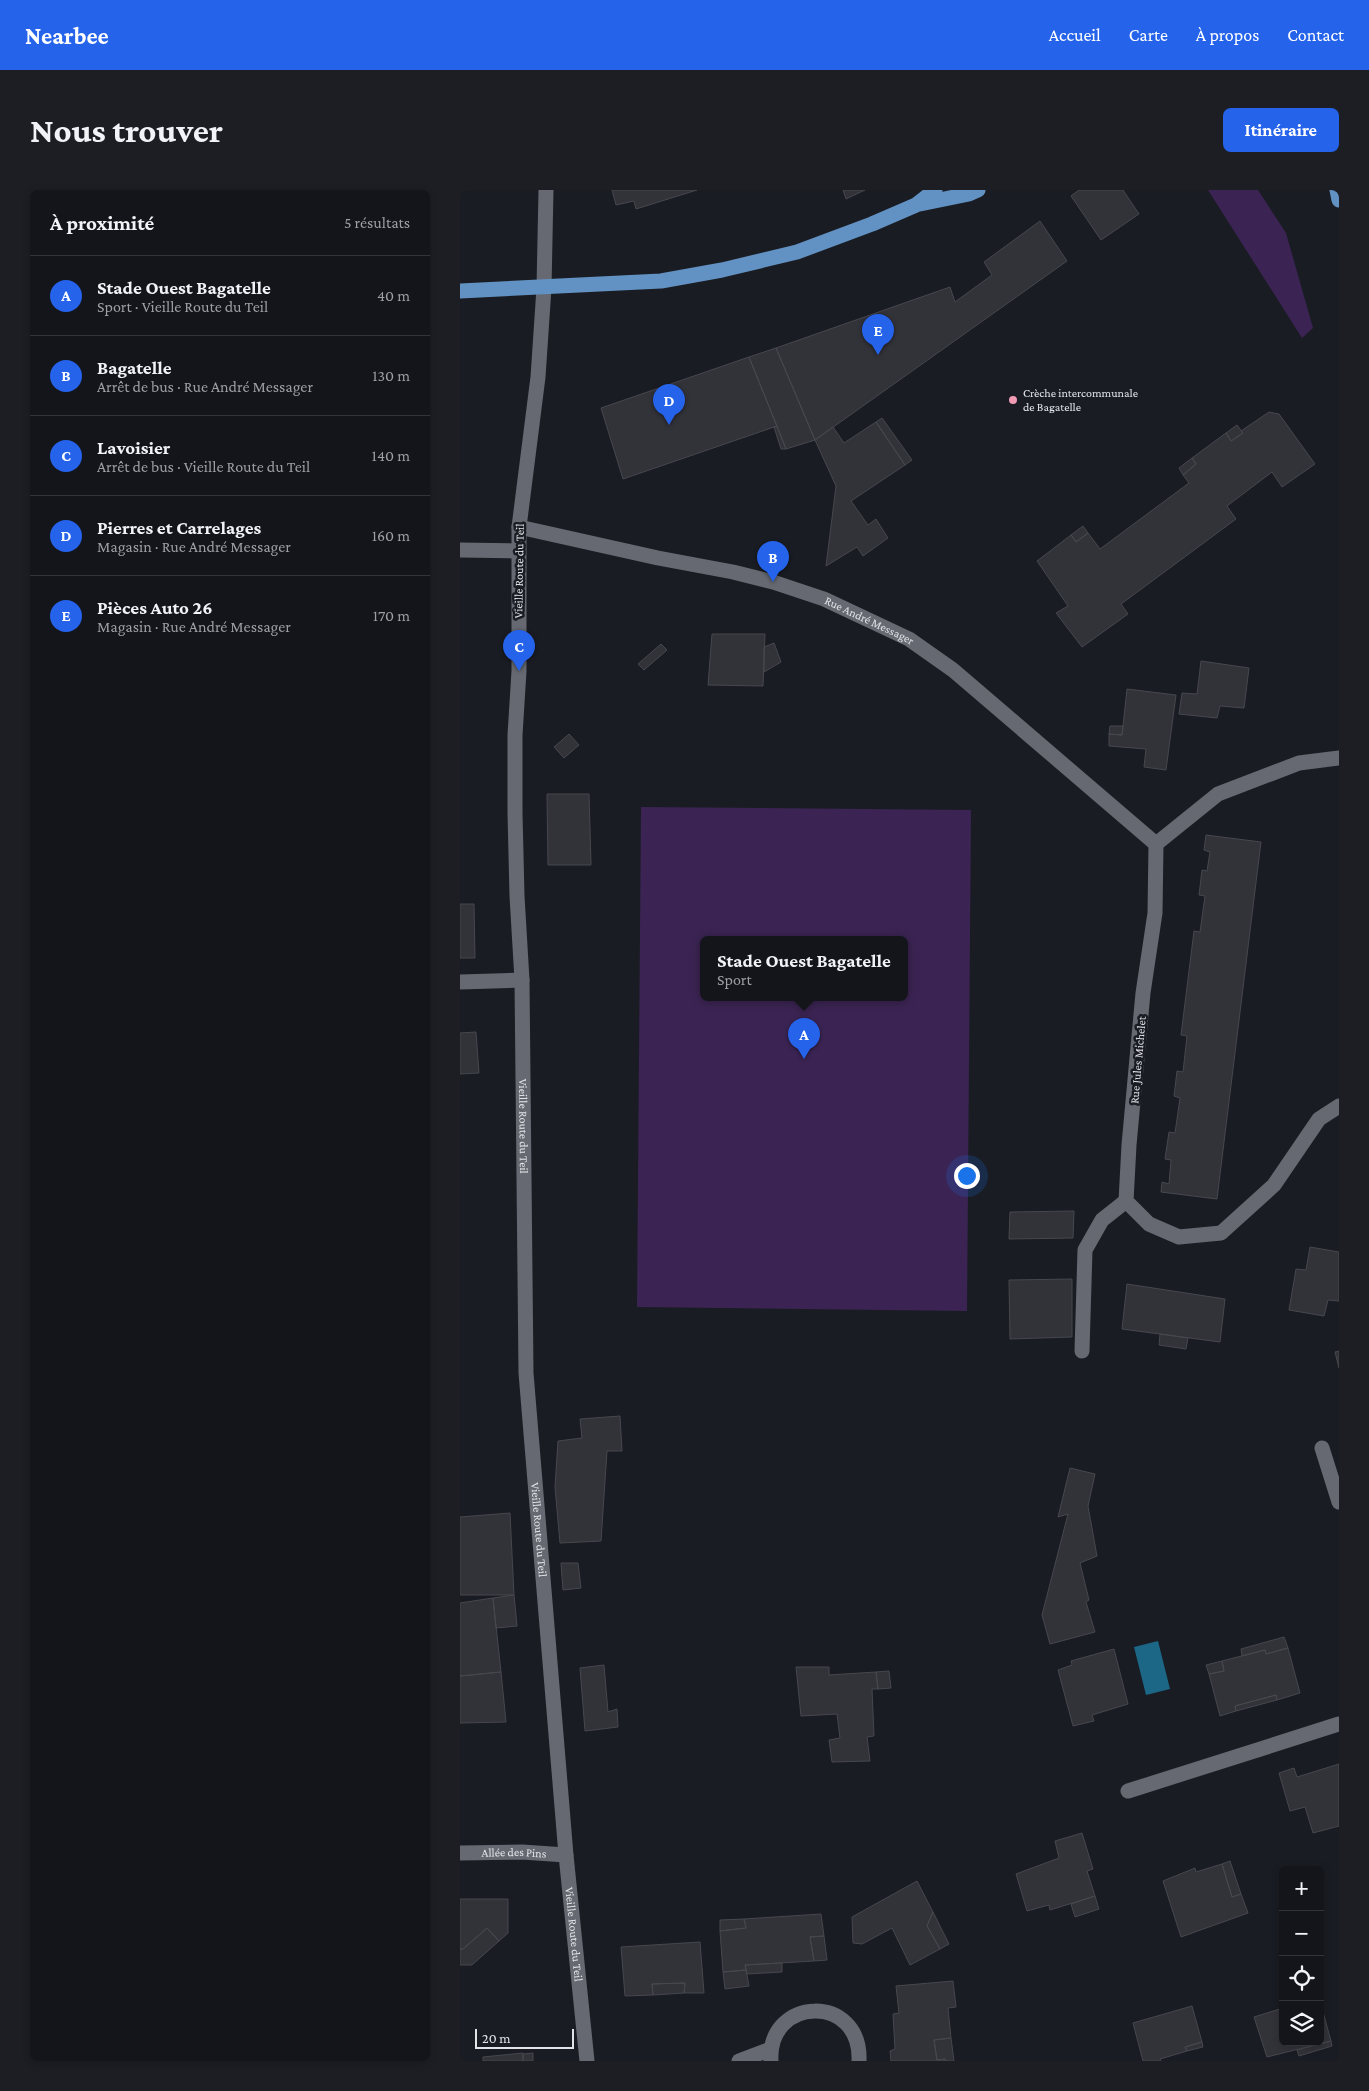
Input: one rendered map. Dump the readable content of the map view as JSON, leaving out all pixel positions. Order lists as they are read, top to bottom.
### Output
{
  "streets": {
    "street": [
      "Vieille Route du Teil",
      "Rue André Messager",
      "Rue Jules Michelet",
      "Allée des Pins"
    ]
  },
  "crossings": [
    ["Vieille Route du Teil", "Rue André Messager"],
    ["Vieille Route du Teil", "Allée des Pins"],
    ["Rue André Messager", "Rue Jules Michelet"]
  ],
  "places": ["Crèche intercommunale de Bagatelle"],
  "scale_bar": "20 m",
  "page": {
    "header": "Nearbee",
    "nav": [
      "Accueil",
      "Carte",
      "À propos",
      "Contact"
    ],
    "buttons": "Itinéraire",
    "title": "Nous trouver",
    "heading": ["À proximité", "5 résultats"],
    "list": [
      {
        "mark": "A",
        "name": "Stade Ouest Bagatelle",
        "note": "Sport · Vieille Route du Teil",
        "value": "40 m"
      },
      {
        "mark": "B",
        "name": "Bagatelle",
        "note": "Arrêt de bus · Rue André Messager",
        "value": "130 m"
      },
      {
        "mark": "C",
        "name": "Lavoisier",
        "note": "Arrêt de bus · Vieille Route du Teil",
        "value": "140 m"
      },
      {
        "mark": "D",
        "name": "Pierres et Carrelages",
        "note": "Magasin · Rue André Messager",
        "value": "160 m"
      },
      {
        "mark": "E",
        "name": "Pièces Auto 26",
        "note": "Magasin · Rue André Messager",
        "value": "170 m"
      }
    ],
    "pins": [
      "E",
      "D",
      "B",
      "C",
      "A"
    ],
    "popup": ["Stade Ouest Bagatelle", "Sport"],
    "map_buttons": ["+", "−"],
    "scale": "20 m"
  }
}
